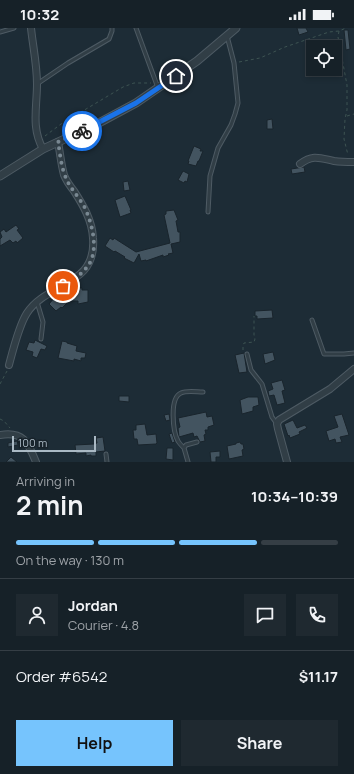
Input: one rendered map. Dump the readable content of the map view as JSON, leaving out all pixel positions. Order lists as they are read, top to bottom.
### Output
{
  "scale_bar": "100 m",
  "page": {
    "status": "10:32",
    "scale": "100 m",
    "heading": ["2 min", "Arriving in", "10:34–10:39"],
    "panel": [
      "Jordan",
      "Courier · 4.8",
      "Order #6542",
      "$11.17"
    ],
    "bar": "On the way · 130 m",
    "buttons": ["Help", "Share"]
  }
}
